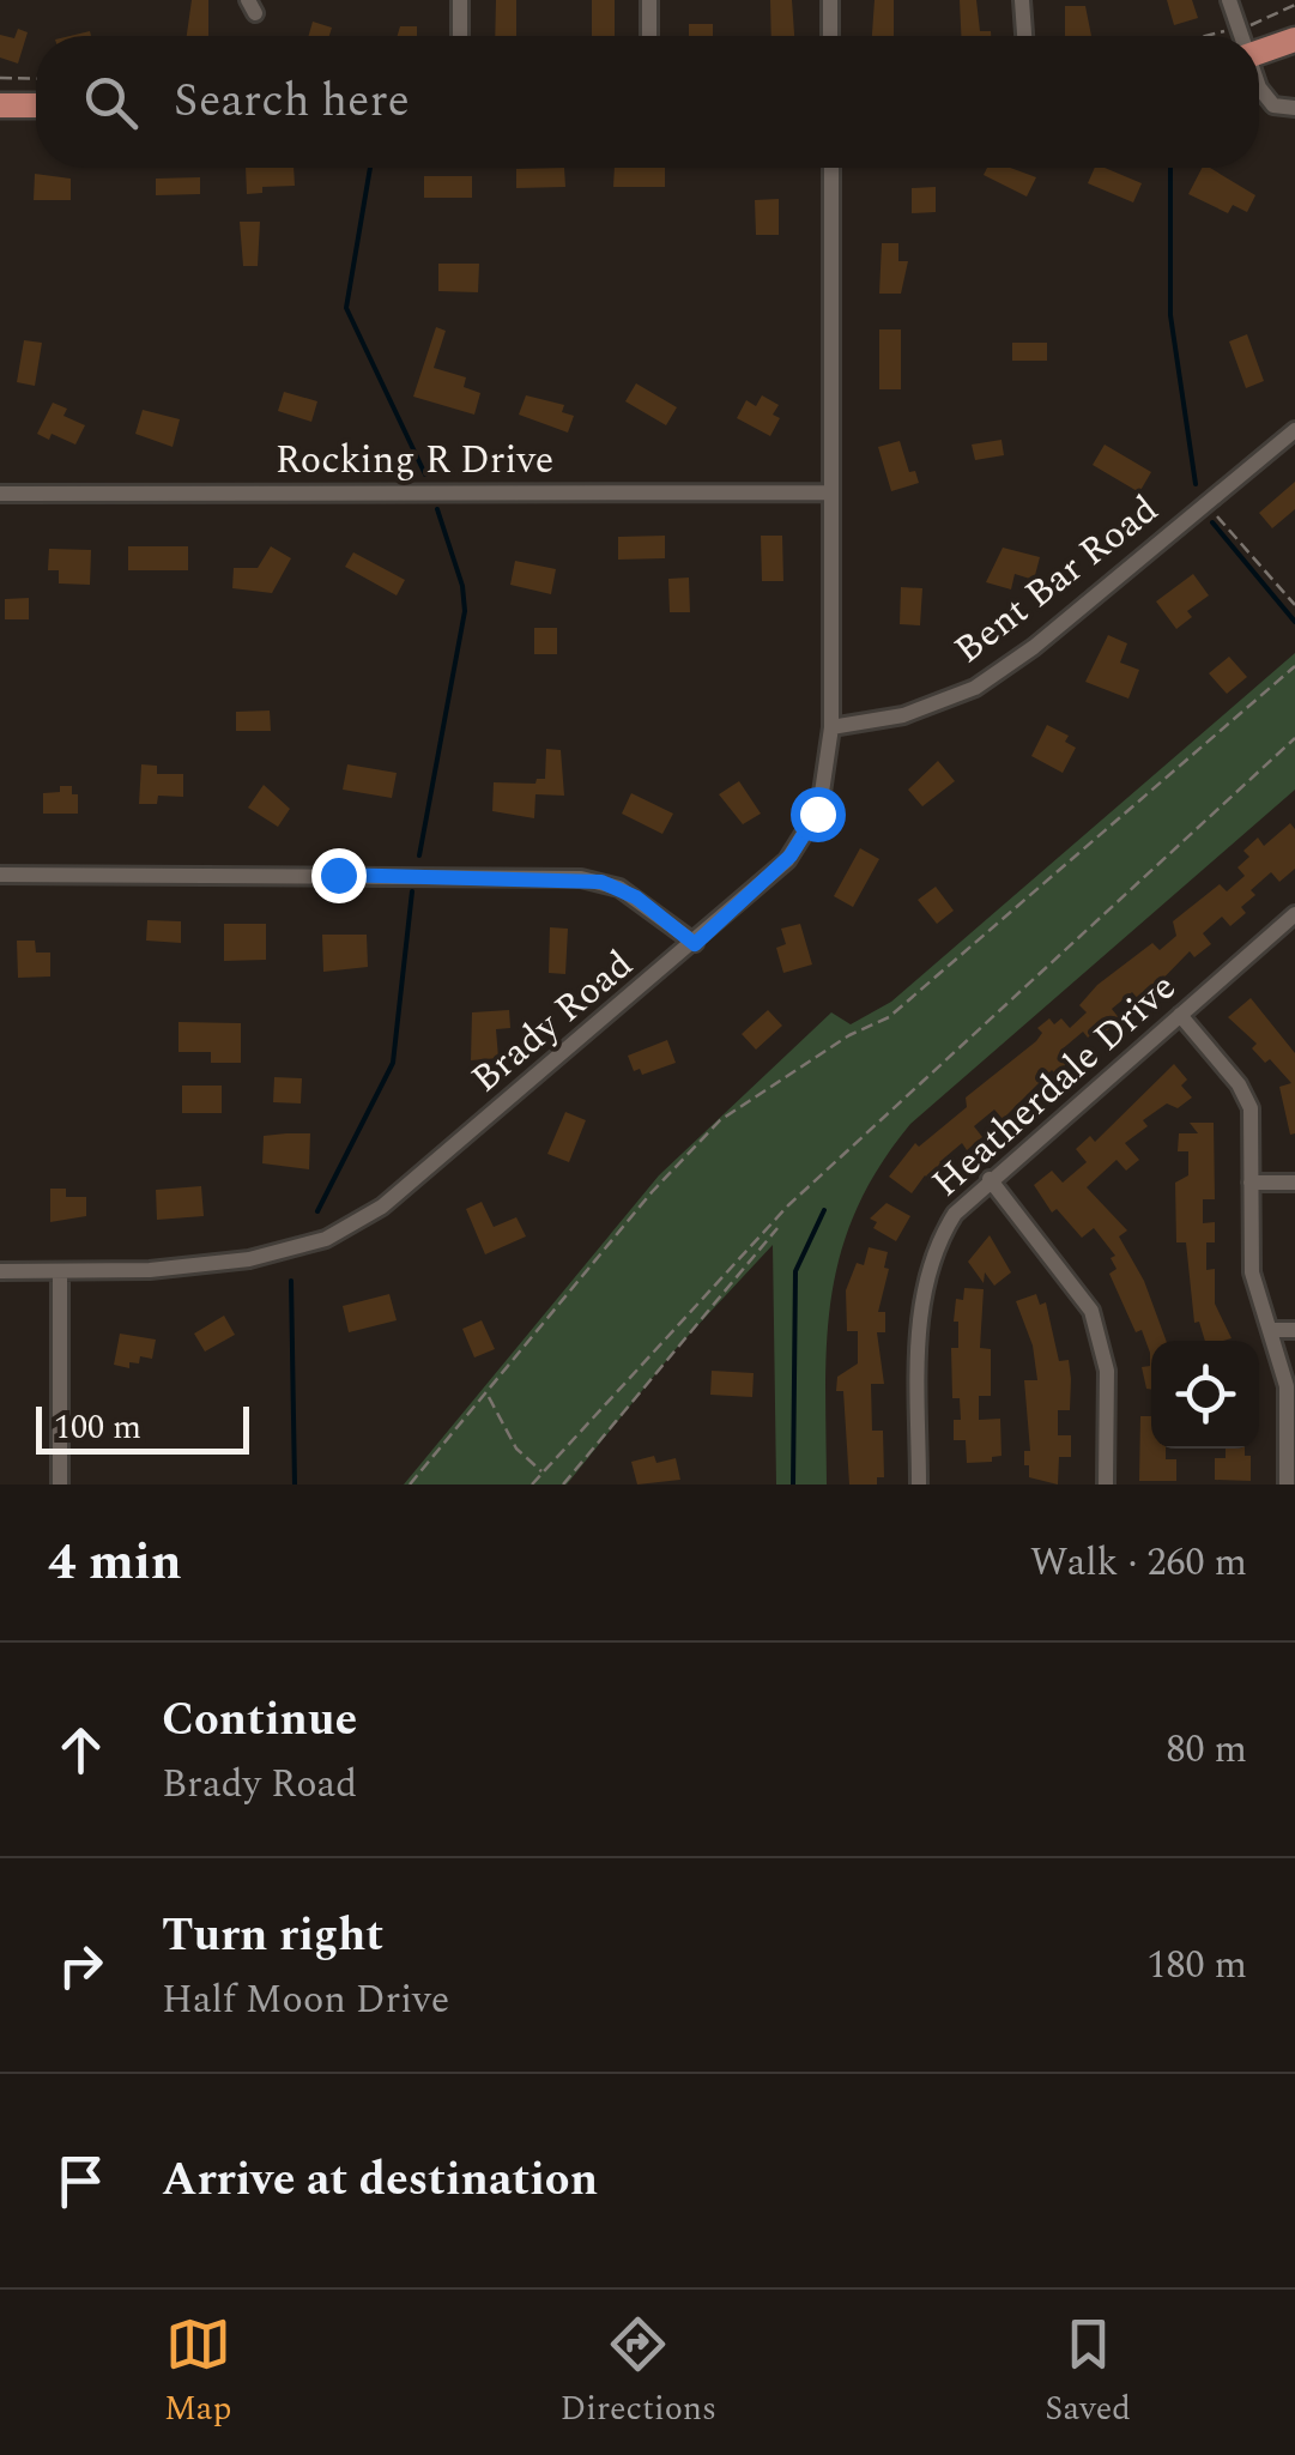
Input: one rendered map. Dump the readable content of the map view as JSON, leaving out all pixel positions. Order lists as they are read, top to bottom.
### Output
{
  "streets": {
    "street": [
      "Rocking R Drive",
      "Bent Bar Road",
      "Brady Road",
      "Heatherdale Drive"
    ]
  },
  "crossings": [
    ["Rocking R Drive", "Brady Road"],
    ["Bent Bar Road", "Brady Road"]
  ],
  "scale_bar": "100 m",
  "page": {
    "search": "Search here",
    "scale": "100 m",
    "heading": ["4 min", "Walk · 260 m"],
    "list": [
      ["Continue", "Brady Road", "80 m"],
      ["Turn right", "Half Moon Drive", "180 m"],
      "Arrive at destination"
    ],
    "nav": ["Map", "Directions", "Saved"]
  }
}
